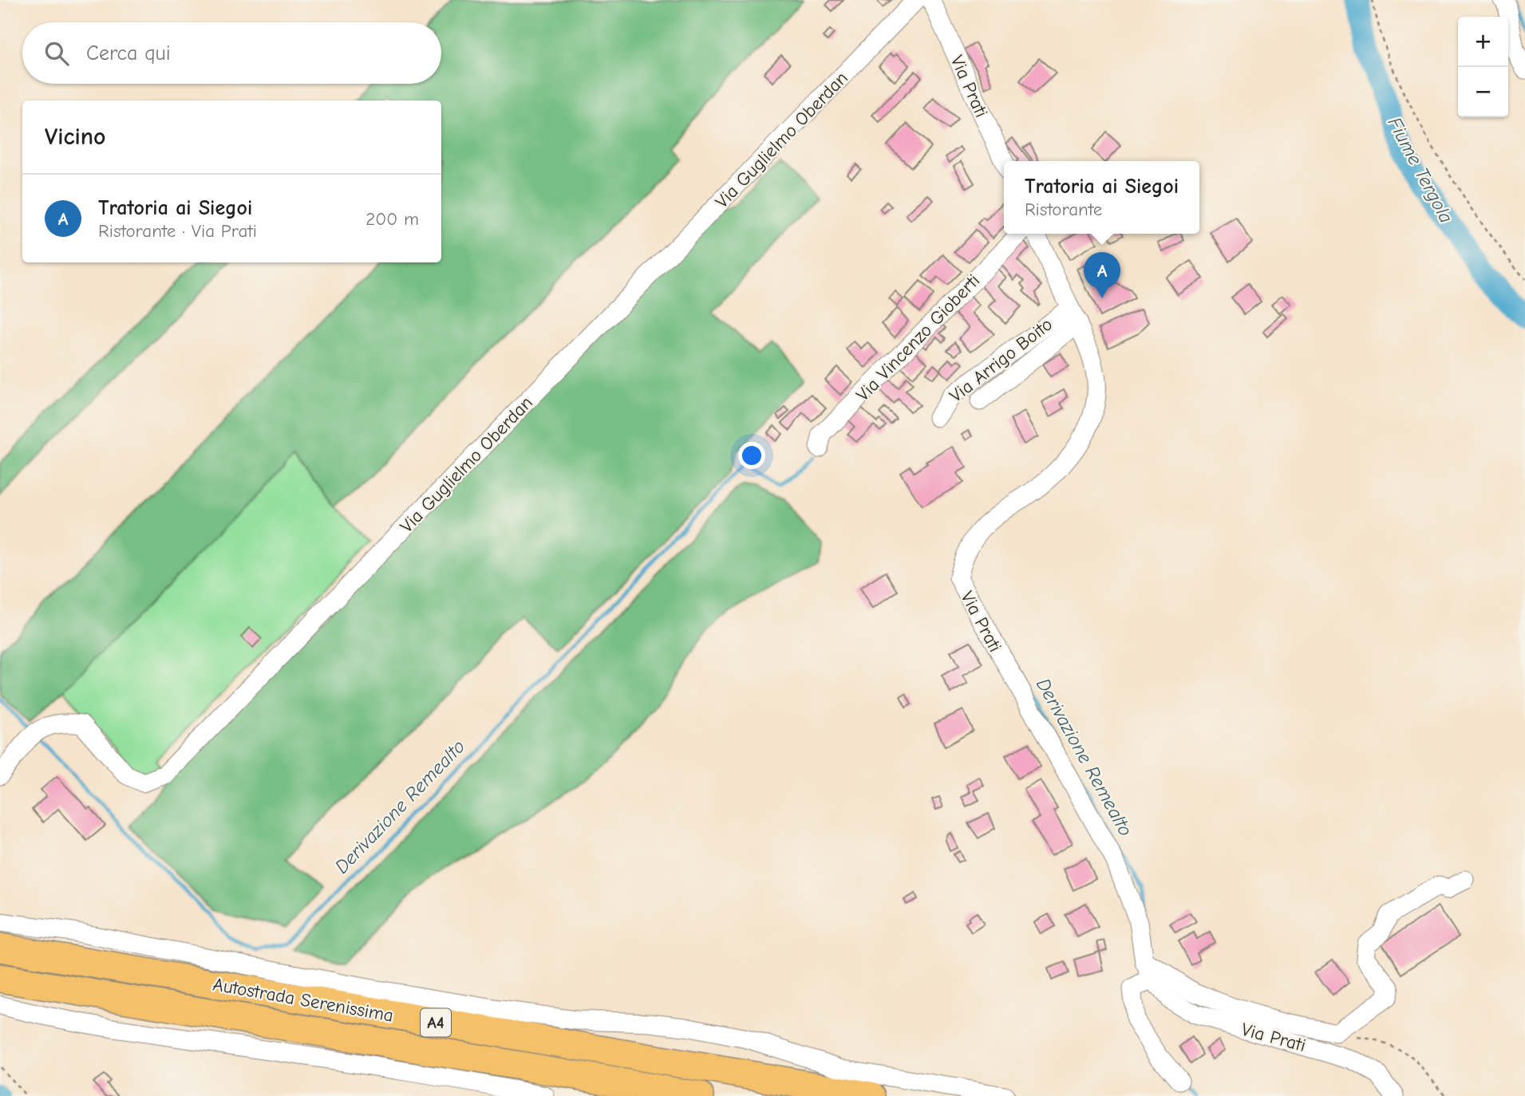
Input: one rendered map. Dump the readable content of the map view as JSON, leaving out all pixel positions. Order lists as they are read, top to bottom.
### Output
{
  "streets": {
    "highway": ["Autostrada Serenissima", "A4"],
    "street": [
      "Via Prati",
      "Via Guglielmo Oberdan",
      "Via Vincenzo Gioberti",
      "Via Arrigo Boito"
    ]
  },
  "crossings": [
    ["Via Prati", "Via Arrigo Boito"]
  ],
  "water": ["Fiume Tergola", "Derivazione Remealto"],
  "page": {
    "map_buttons": ["+", "−"],
    "search": "Cerca qui",
    "heading": "Vicino",
    "popup": ["Tratoria ai Siegoi", "Ristorante"],
    "list": [
      {
        "mark": "A",
        "name": "Tratoria ai Siegoi",
        "note": "Ristorante · Via Prati",
        "value": "200 m"
      }
    ],
    "pins": "A"
  }
}
